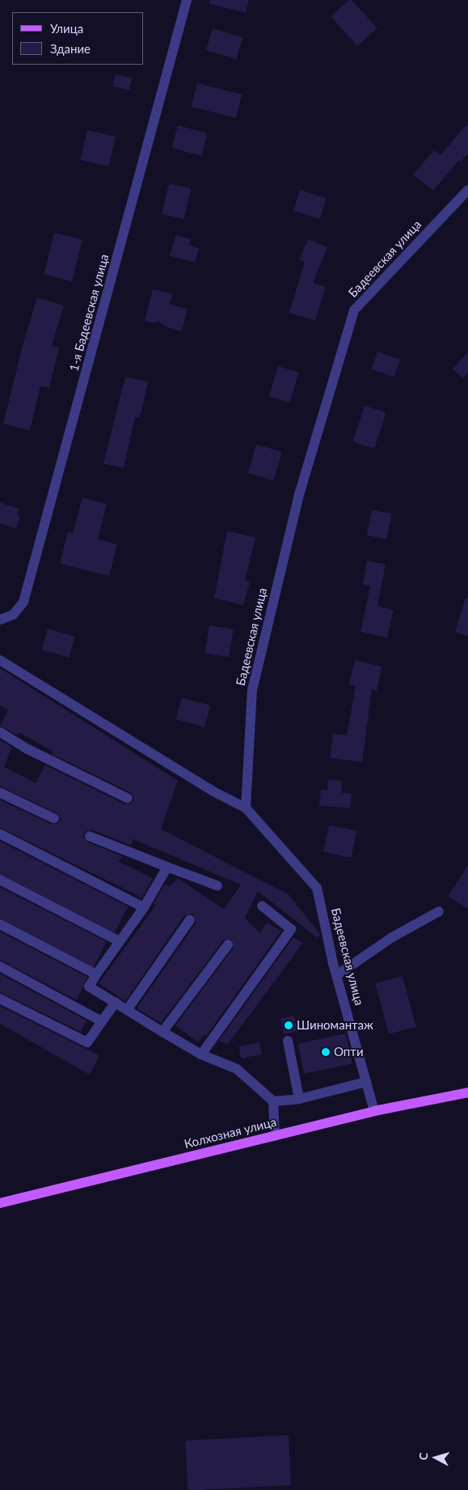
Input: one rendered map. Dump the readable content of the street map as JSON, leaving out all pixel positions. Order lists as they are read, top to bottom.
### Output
{
  "streets": {
    "main road": ["Колхозная улица"],
    "street": ["Бадеевская улица", "1-я Бадеевская улица"]
  },
  "crossings": [
    ["Бадеевская улица", "Колхозная улица"]
  ],
  "places": ["Шиномантаж", "Опти"],
  "legend": ["Улица", "Здание"],
  "north": "left"
}
